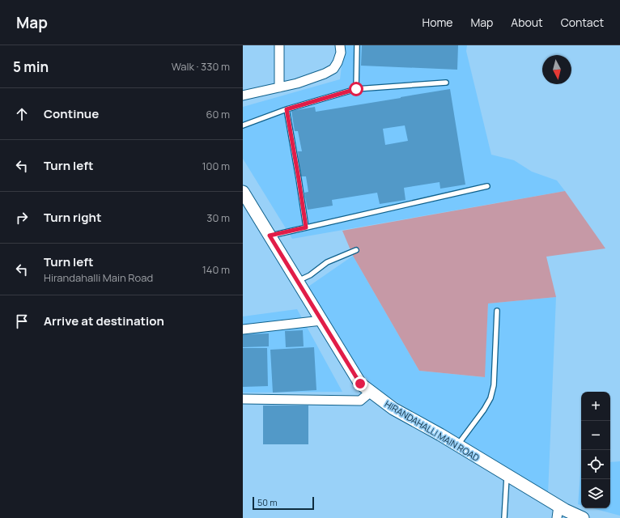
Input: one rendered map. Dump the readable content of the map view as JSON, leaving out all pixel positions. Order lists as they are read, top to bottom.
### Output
{
  "streets": {
    "main road": ["HIRANDAHALLI MAIN ROAD"]
  },
  "scale_bar": "50 m",
  "north": "bottom",
  "page": {
    "header": "Map",
    "nav": [
      "Home",
      "Map",
      "About",
      "Contact"
    ],
    "heading": ["5 min", "Walk · 330 m"],
    "list": [
      ["Continue", "60 m"],
      ["Turn left", "100 m"],
      ["Turn right", "30 m"],
      ["Turn left", "Hirandahalli Main Road", "140 m"],
      "Arrive at destination"
    ],
    "map_buttons": ["+", "−"],
    "scale": "50 m"
  }
}
